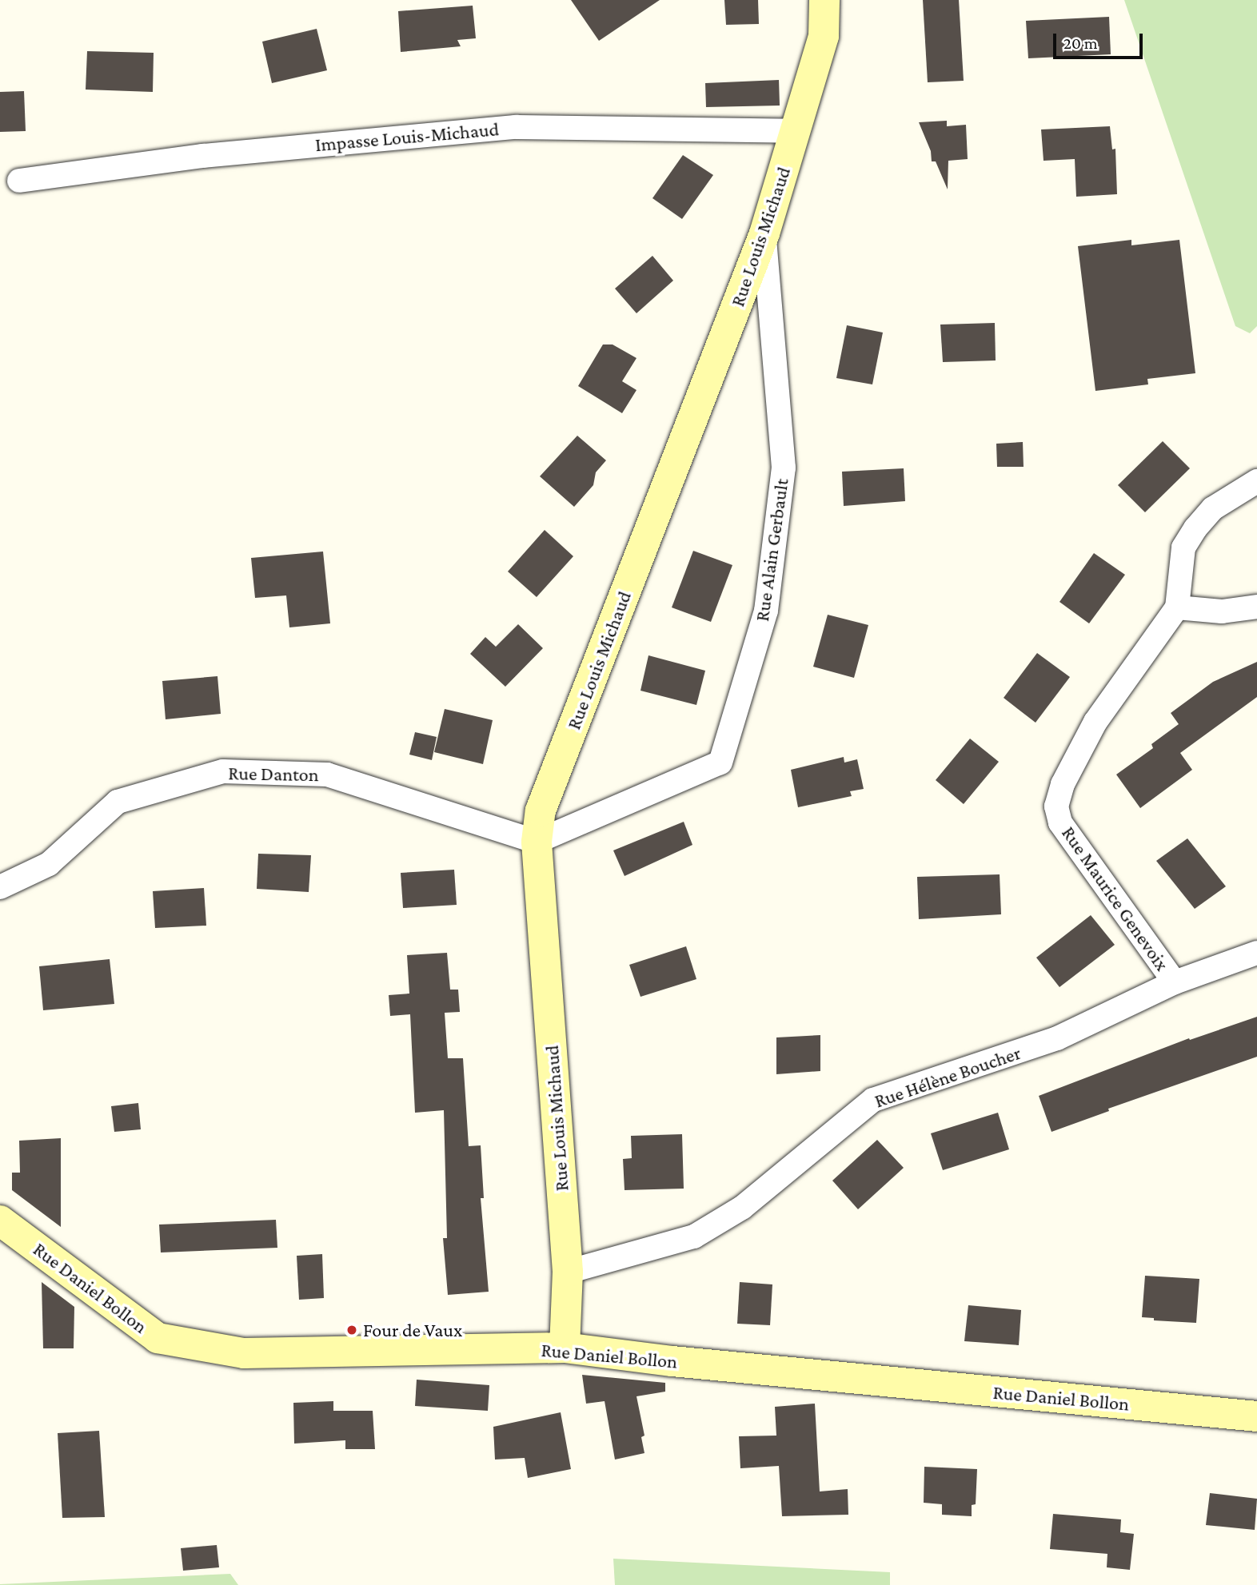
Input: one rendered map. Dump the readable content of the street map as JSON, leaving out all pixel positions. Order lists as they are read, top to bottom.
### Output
{
  "streets": {
    "street": [
      "Impasse Louis-Michaud",
      "Rue Louis Michaud",
      "Rue Alain Gerbault",
      "Rue Danton",
      "Rue Maurice Genevoix",
      "Rue Hélène Boucher",
      "Rue Daniel Bollon"
    ]
  },
  "crossings": [
    ["Impasse Louis-Michaud", "Rue Louis Michaud"],
    ["Rue Louis Michaud", "Rue Alain Gerbault"],
    ["Rue Louis Michaud", "Rue Danton"],
    ["Rue Louis Michaud", "Rue Hélène Boucher"],
    ["Rue Louis Michaud", "Rue Daniel Bollon"],
    ["Rue Alain Gerbault", "Rue Danton"],
    ["Rue Maurice Genevoix", "Rue Hélène Boucher"]
  ],
  "places": ["Four de Vaux"],
  "scale_bar": "20 m"
}
